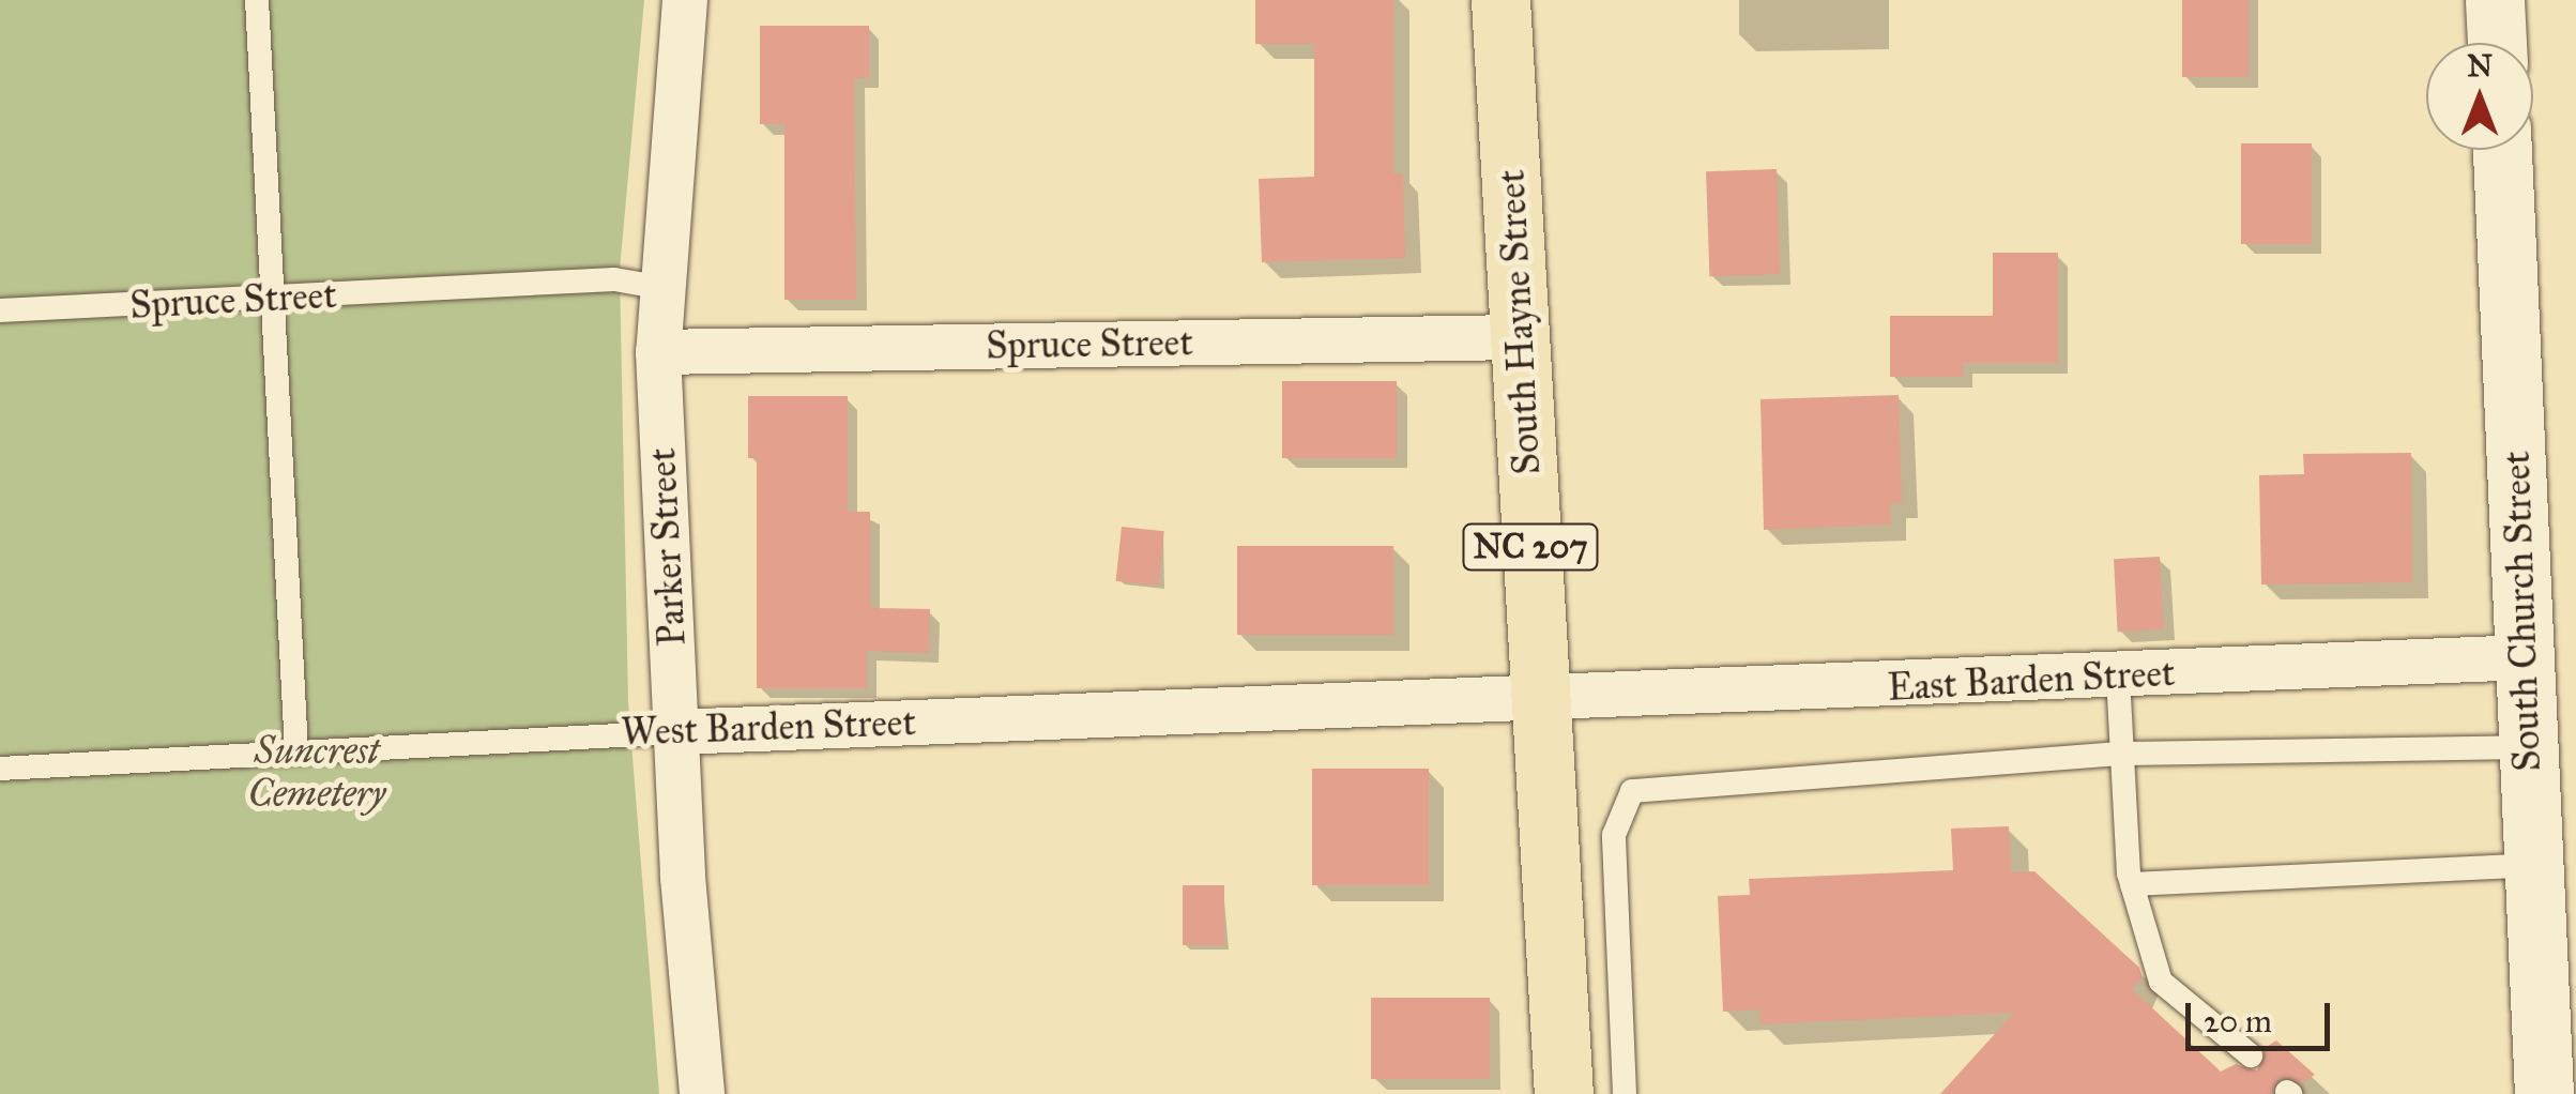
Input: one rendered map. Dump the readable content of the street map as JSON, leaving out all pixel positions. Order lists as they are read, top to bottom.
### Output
{
  "streets": {
    "main road": ["South Hayne Street", "NC 207"],
    "street": [
      "Spruce Street",
      "Parker Street",
      "South Church Street",
      "East Barden Street",
      "West Barden Street"
    ]
  },
  "crossings": [
    ["Spruce Street", "South Hayne Street"],
    ["Spruce Street", "Parker Street"],
    ["South Hayne Street", "East Barden Street"],
    ["South Hayne Street", "West Barden Street"],
    ["Parker Street", "West Barden Street"],
    ["South Church Street", "East Barden Street"],
    ["East Barden Street", "West Barden Street"]
  ],
  "parks": ["Suncrest Cemetery"],
  "scale_bar": "20 m",
  "north": "top"
}
